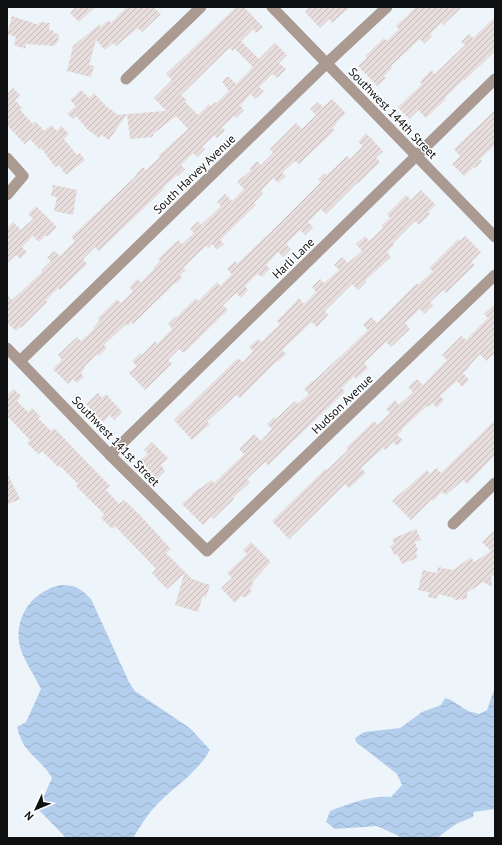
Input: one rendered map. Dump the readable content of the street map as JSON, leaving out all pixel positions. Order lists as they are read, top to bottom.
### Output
{
  "streets": {
    "street": [
      "Southwest 144th Street",
      "South Harvey Avenue",
      "Harli Lane",
      "Hudson Avenue",
      "Southwest 141st Street"
    ]
  },
  "crossings": [
    ["Southwest 144th Street", "South Harvey Avenue"],
    ["Southwest 144th Street", "Harli Lane"],
    ["South Harvey Avenue", "Southwest 141st Street"],
    ["Harli Lane", "Southwest 141st Street"],
    ["Hudson Avenue", "Southwest 141st Street"]
  ],
  "north": "bottom left"
}
